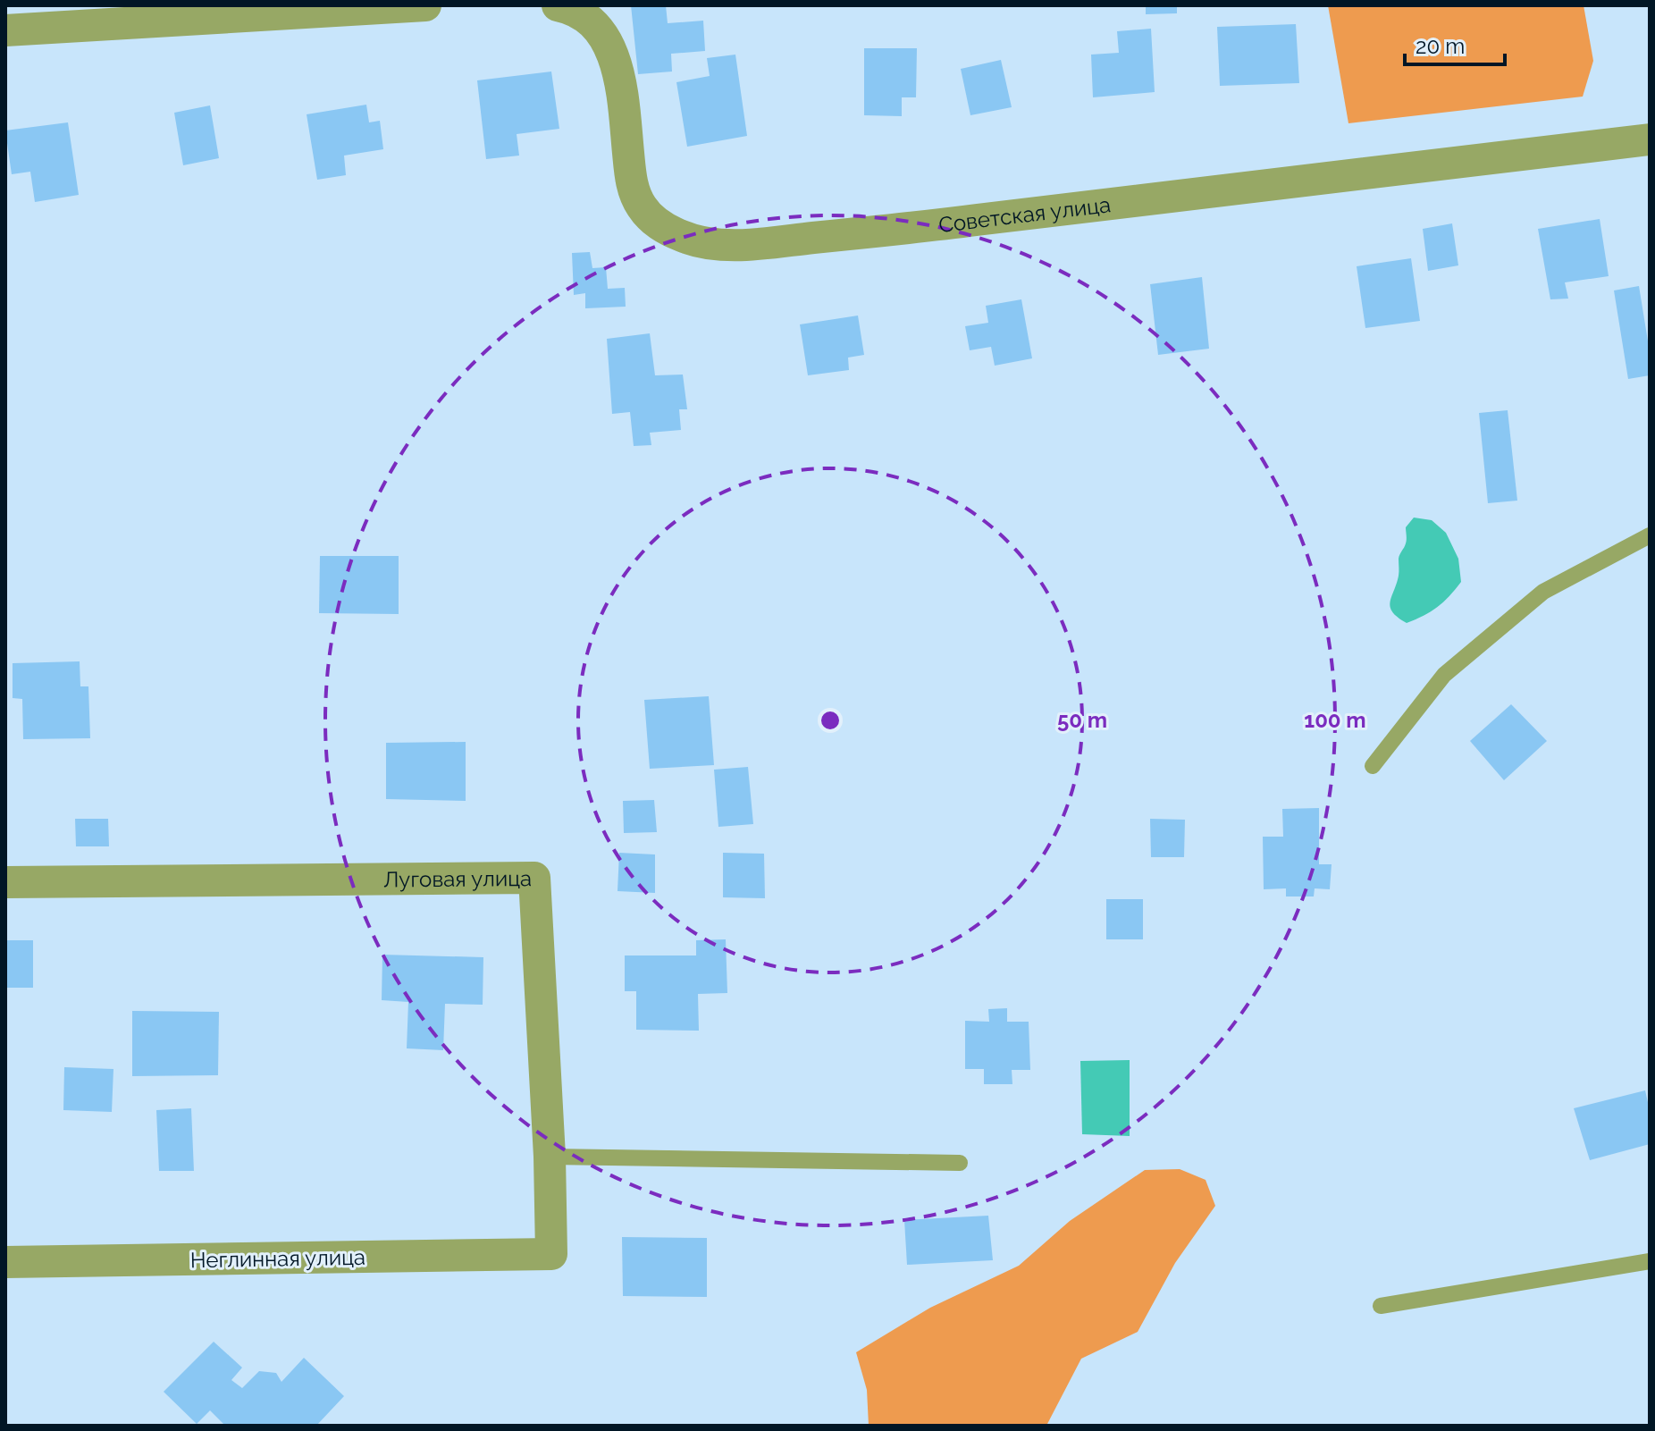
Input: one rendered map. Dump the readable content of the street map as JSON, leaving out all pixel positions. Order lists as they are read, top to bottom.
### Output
{
  "streets": {
    "street": ["Советская улица", "Луговая улица", "Неглинная улица"]
  },
  "crossings": [
    ["Луговая улица", "Неглинная улица"]
  ],
  "scale_bar": "20 m",
  "rings": ["50 m", "100 m"]
}
